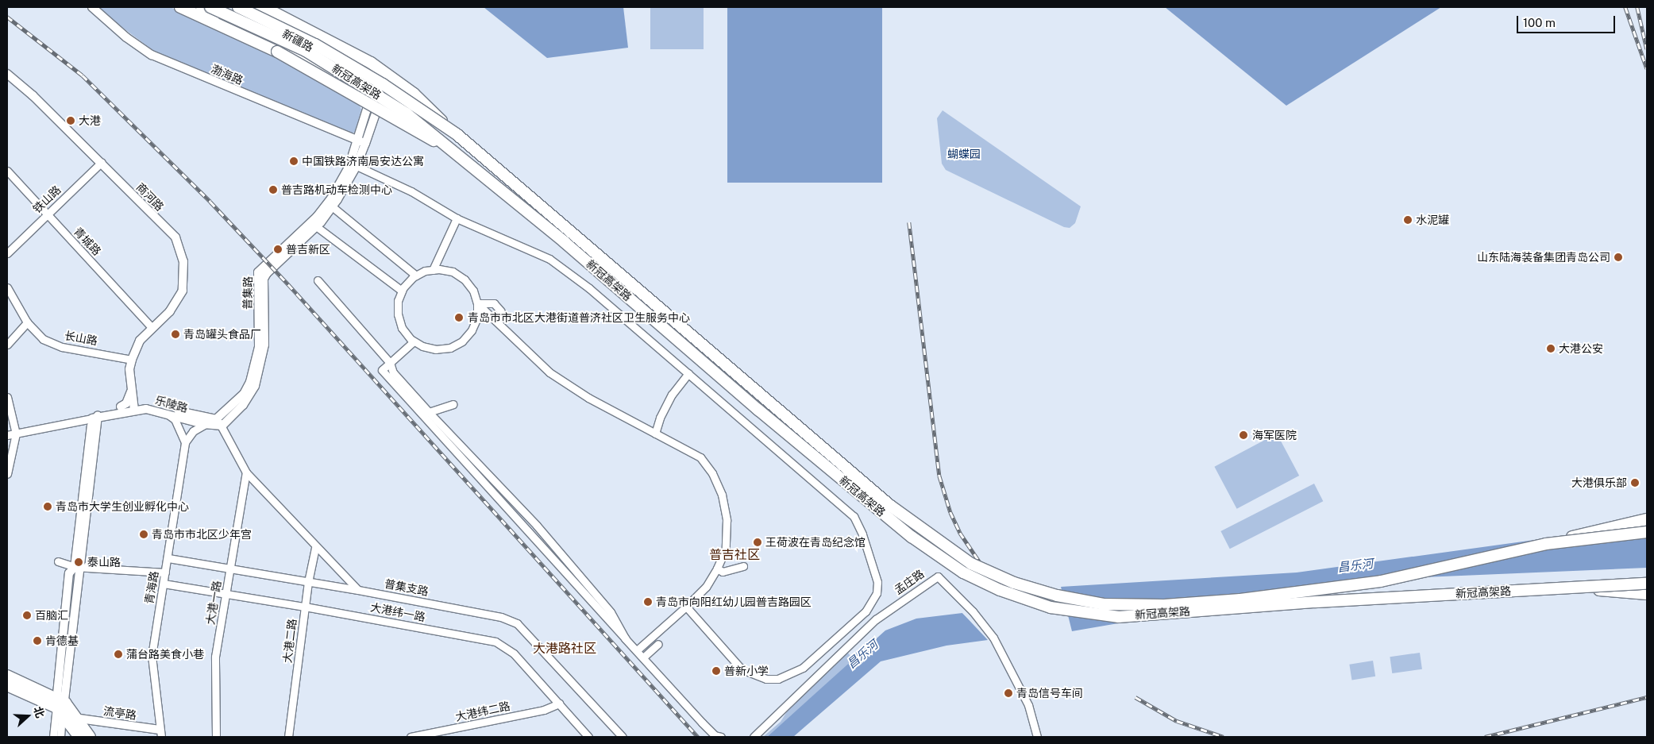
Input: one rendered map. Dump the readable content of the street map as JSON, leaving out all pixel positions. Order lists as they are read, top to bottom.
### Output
{
  "streets": {
    "main road": ["新疆路", "新冠高架路"],
    "street": [
      "渤海路",
      "商河路",
      "铁山路",
      "青城路",
      "普集路",
      "长山路",
      "乐陵路",
      "孟庄路",
      "青海路",
      "普集支路",
      "大港一路",
      "大港纬一路",
      "大港二路",
      "大港纬二路",
      "流亭路"
    ]
  },
  "crossings": [
    ["渤海路", "普集路"],
    ["商河路", "铁山路"],
    ["商河路", "青城路"],
    ["商河路", "长山路"],
    ["商河路", "乐陵路"],
    ["铁山路", "青城路"],
    ["普集路", "乐陵路"],
    ["青海路", "大港纬一路"],
    ["青海路", "流亭路"],
    ["大港一路", "大港纬一路"],
    ["大港纬一路", "大港二路"],
    ["大港纬一路", "大港纬二路"]
  ],
  "districts": ["普吉社区", "大港路社区"],
  "water": ["昌乐河"],
  "parks": ["蝴蝶园"],
  "places": [
    "大港",
    "中国铁路济南局安达公寓",
    "普吉路机动车检测中心",
    "水泥罐",
    "普吉新区",
    "山东陆海装备集团青岛公司",
    "青岛市市北区大港街道普济社区卫生服务中心",
    "青岛罐头食品厂",
    "大港公安",
    "海军医院",
    "大港俱乐部",
    "青岛市大学生创业孵化中心",
    "青岛市市北区少年宫",
    "王荷波在青岛纪念馆",
    "泰山路",
    "青岛市向阳红幼儿园普吉路园区",
    "百脑汇",
    "肯德基",
    "蒲台路美食小巷",
    "普新小学",
    "青岛信号车间"
  ],
  "scale_bar": "100 m",
  "north": "right"
}
